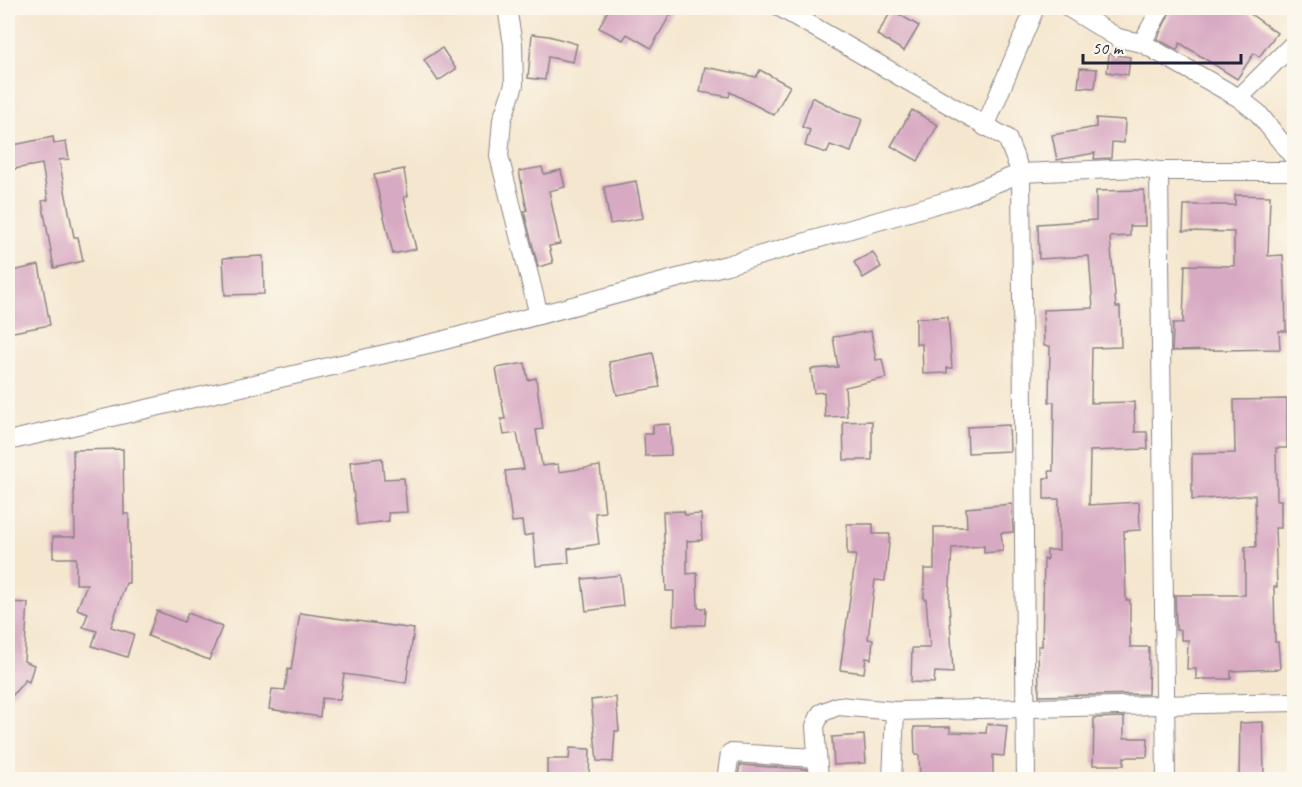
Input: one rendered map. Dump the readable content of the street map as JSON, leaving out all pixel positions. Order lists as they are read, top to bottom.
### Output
{
  "scale_bar": "50 m"
}
